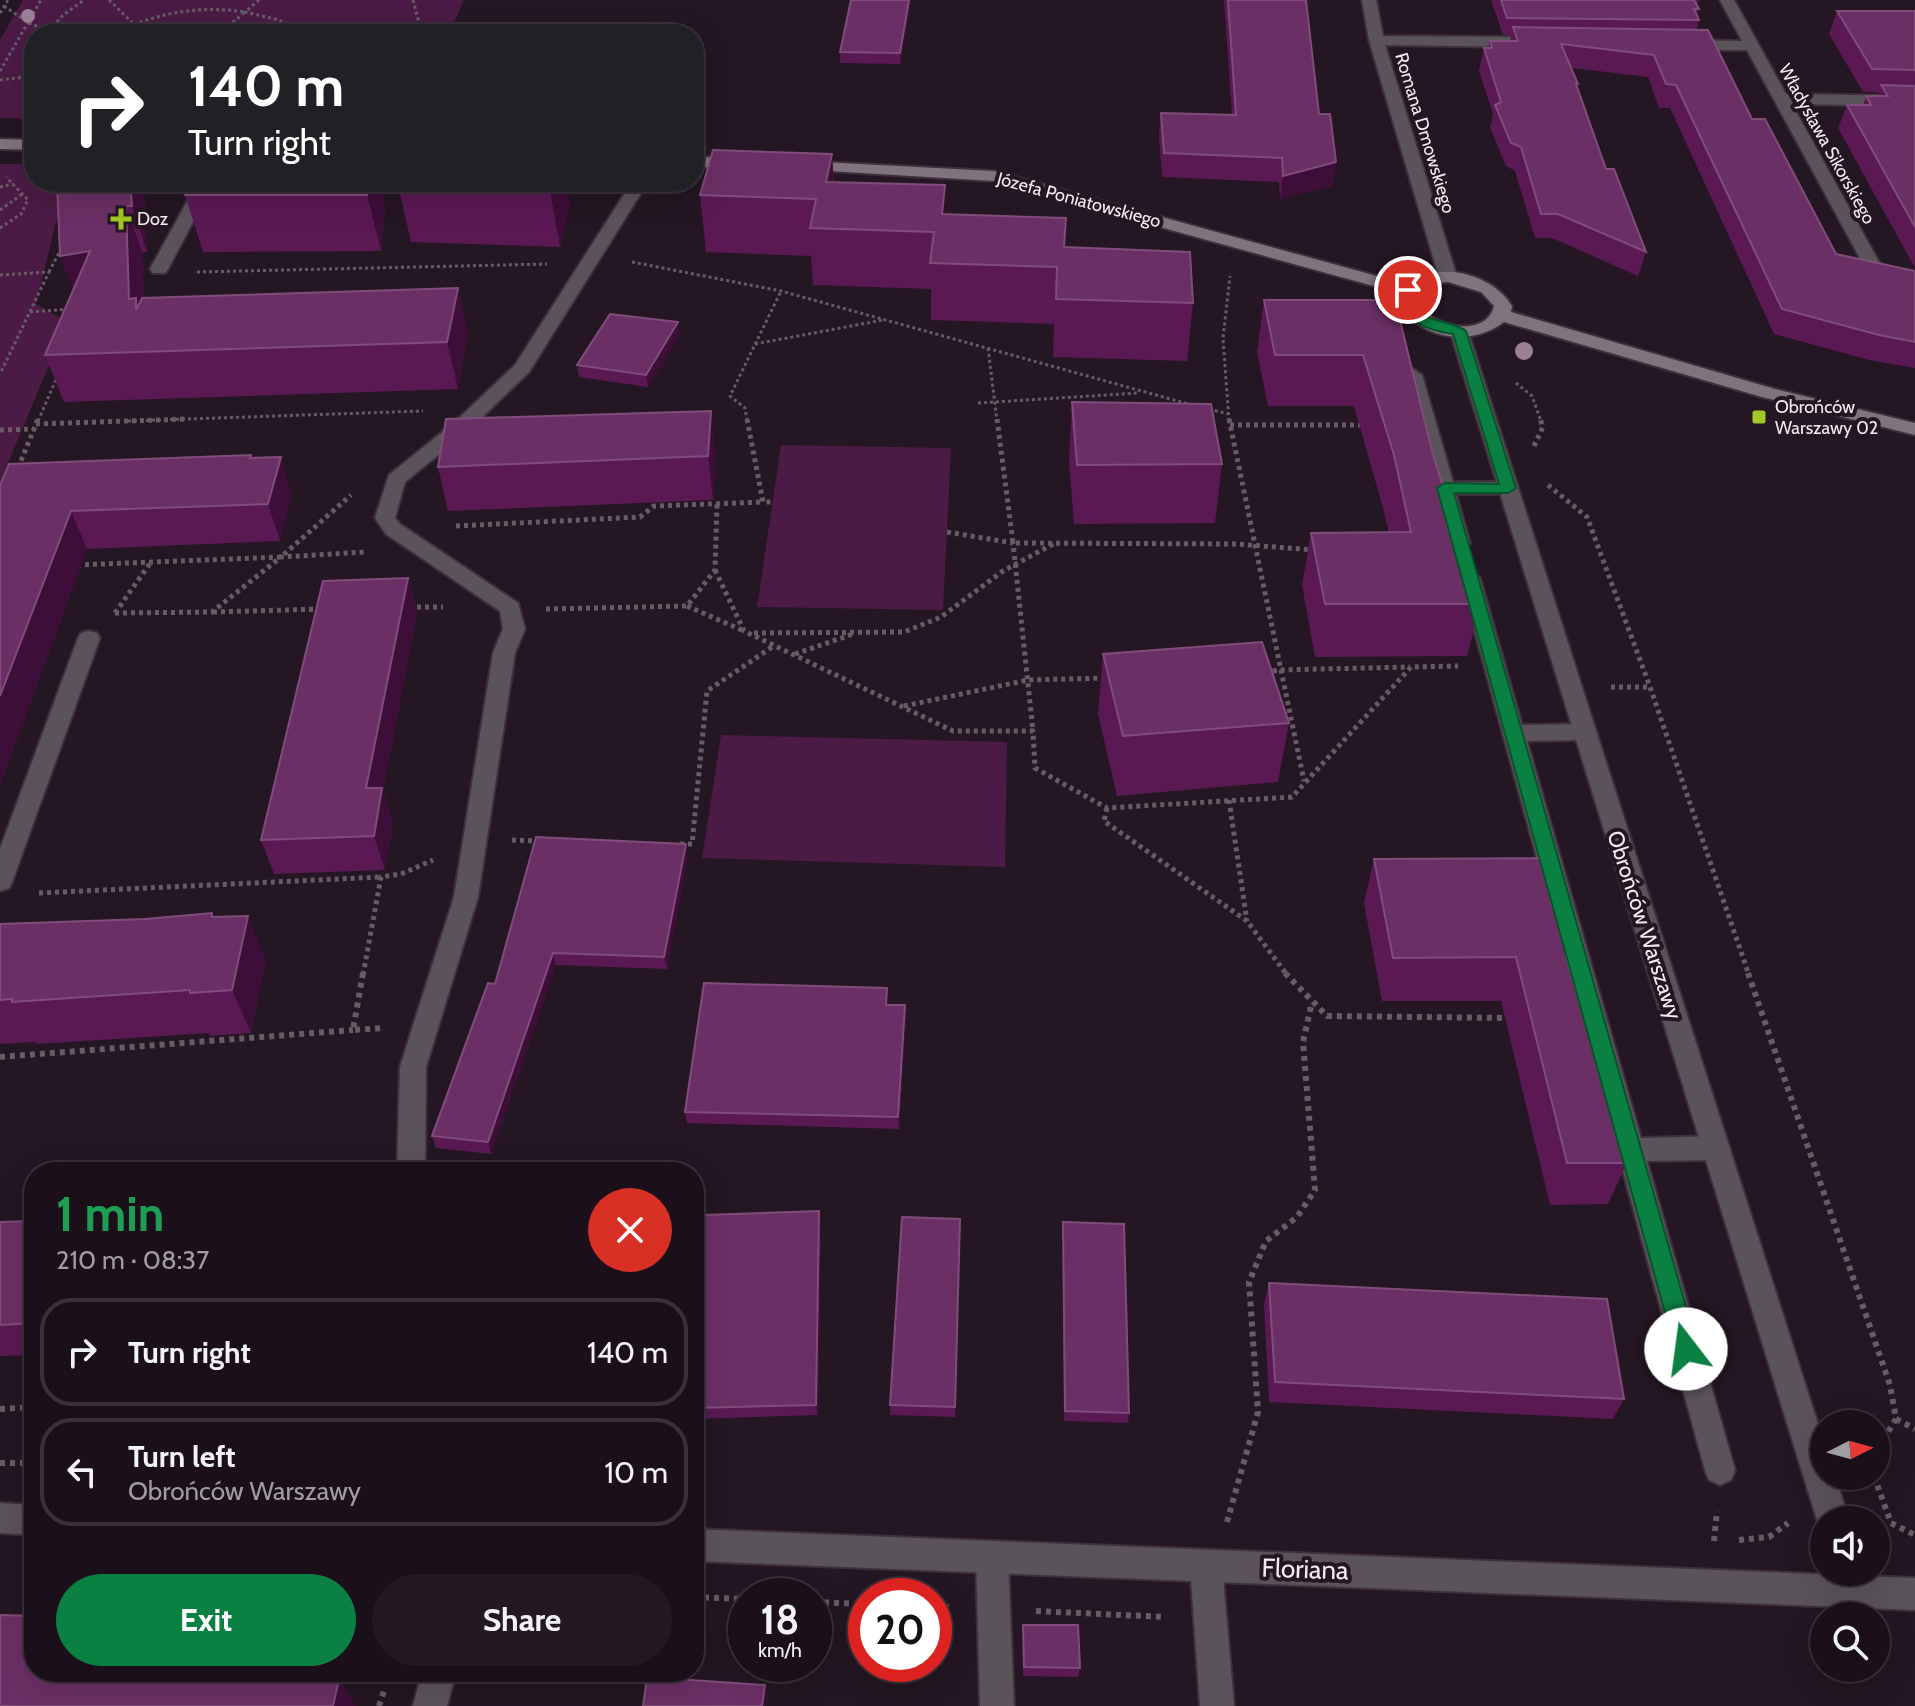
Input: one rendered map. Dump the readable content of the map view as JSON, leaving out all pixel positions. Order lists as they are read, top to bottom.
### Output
{
  "streets": {
    "street": [
      "Romana Dmowskiego",
      "Władysława Sikorskiego",
      "Józefa Poniatowskiego",
      "Obrońców Warszawy",
      "Floriana"
    ]
  },
  "places": {
    "health": ["Doz"],
    "transit": ["Obrońców Warszawy 02"]
  },
  "north": "right",
  "page": {
    "turn": ["140 m", "Turn right"],
    "heading": ["1 min", "210 m · 08:37"],
    "list": [
      {
        "name": "Turn right",
        "value": "140 m"
      },
      {
        "name": "Turn left",
        "note": "Obrońców Warszawy",
        "value": "10 m"
      }
    ],
    "buttons": ["Exit", "Share"],
    "speed": "18 km/h",
    "limit": "20"
  }
}
